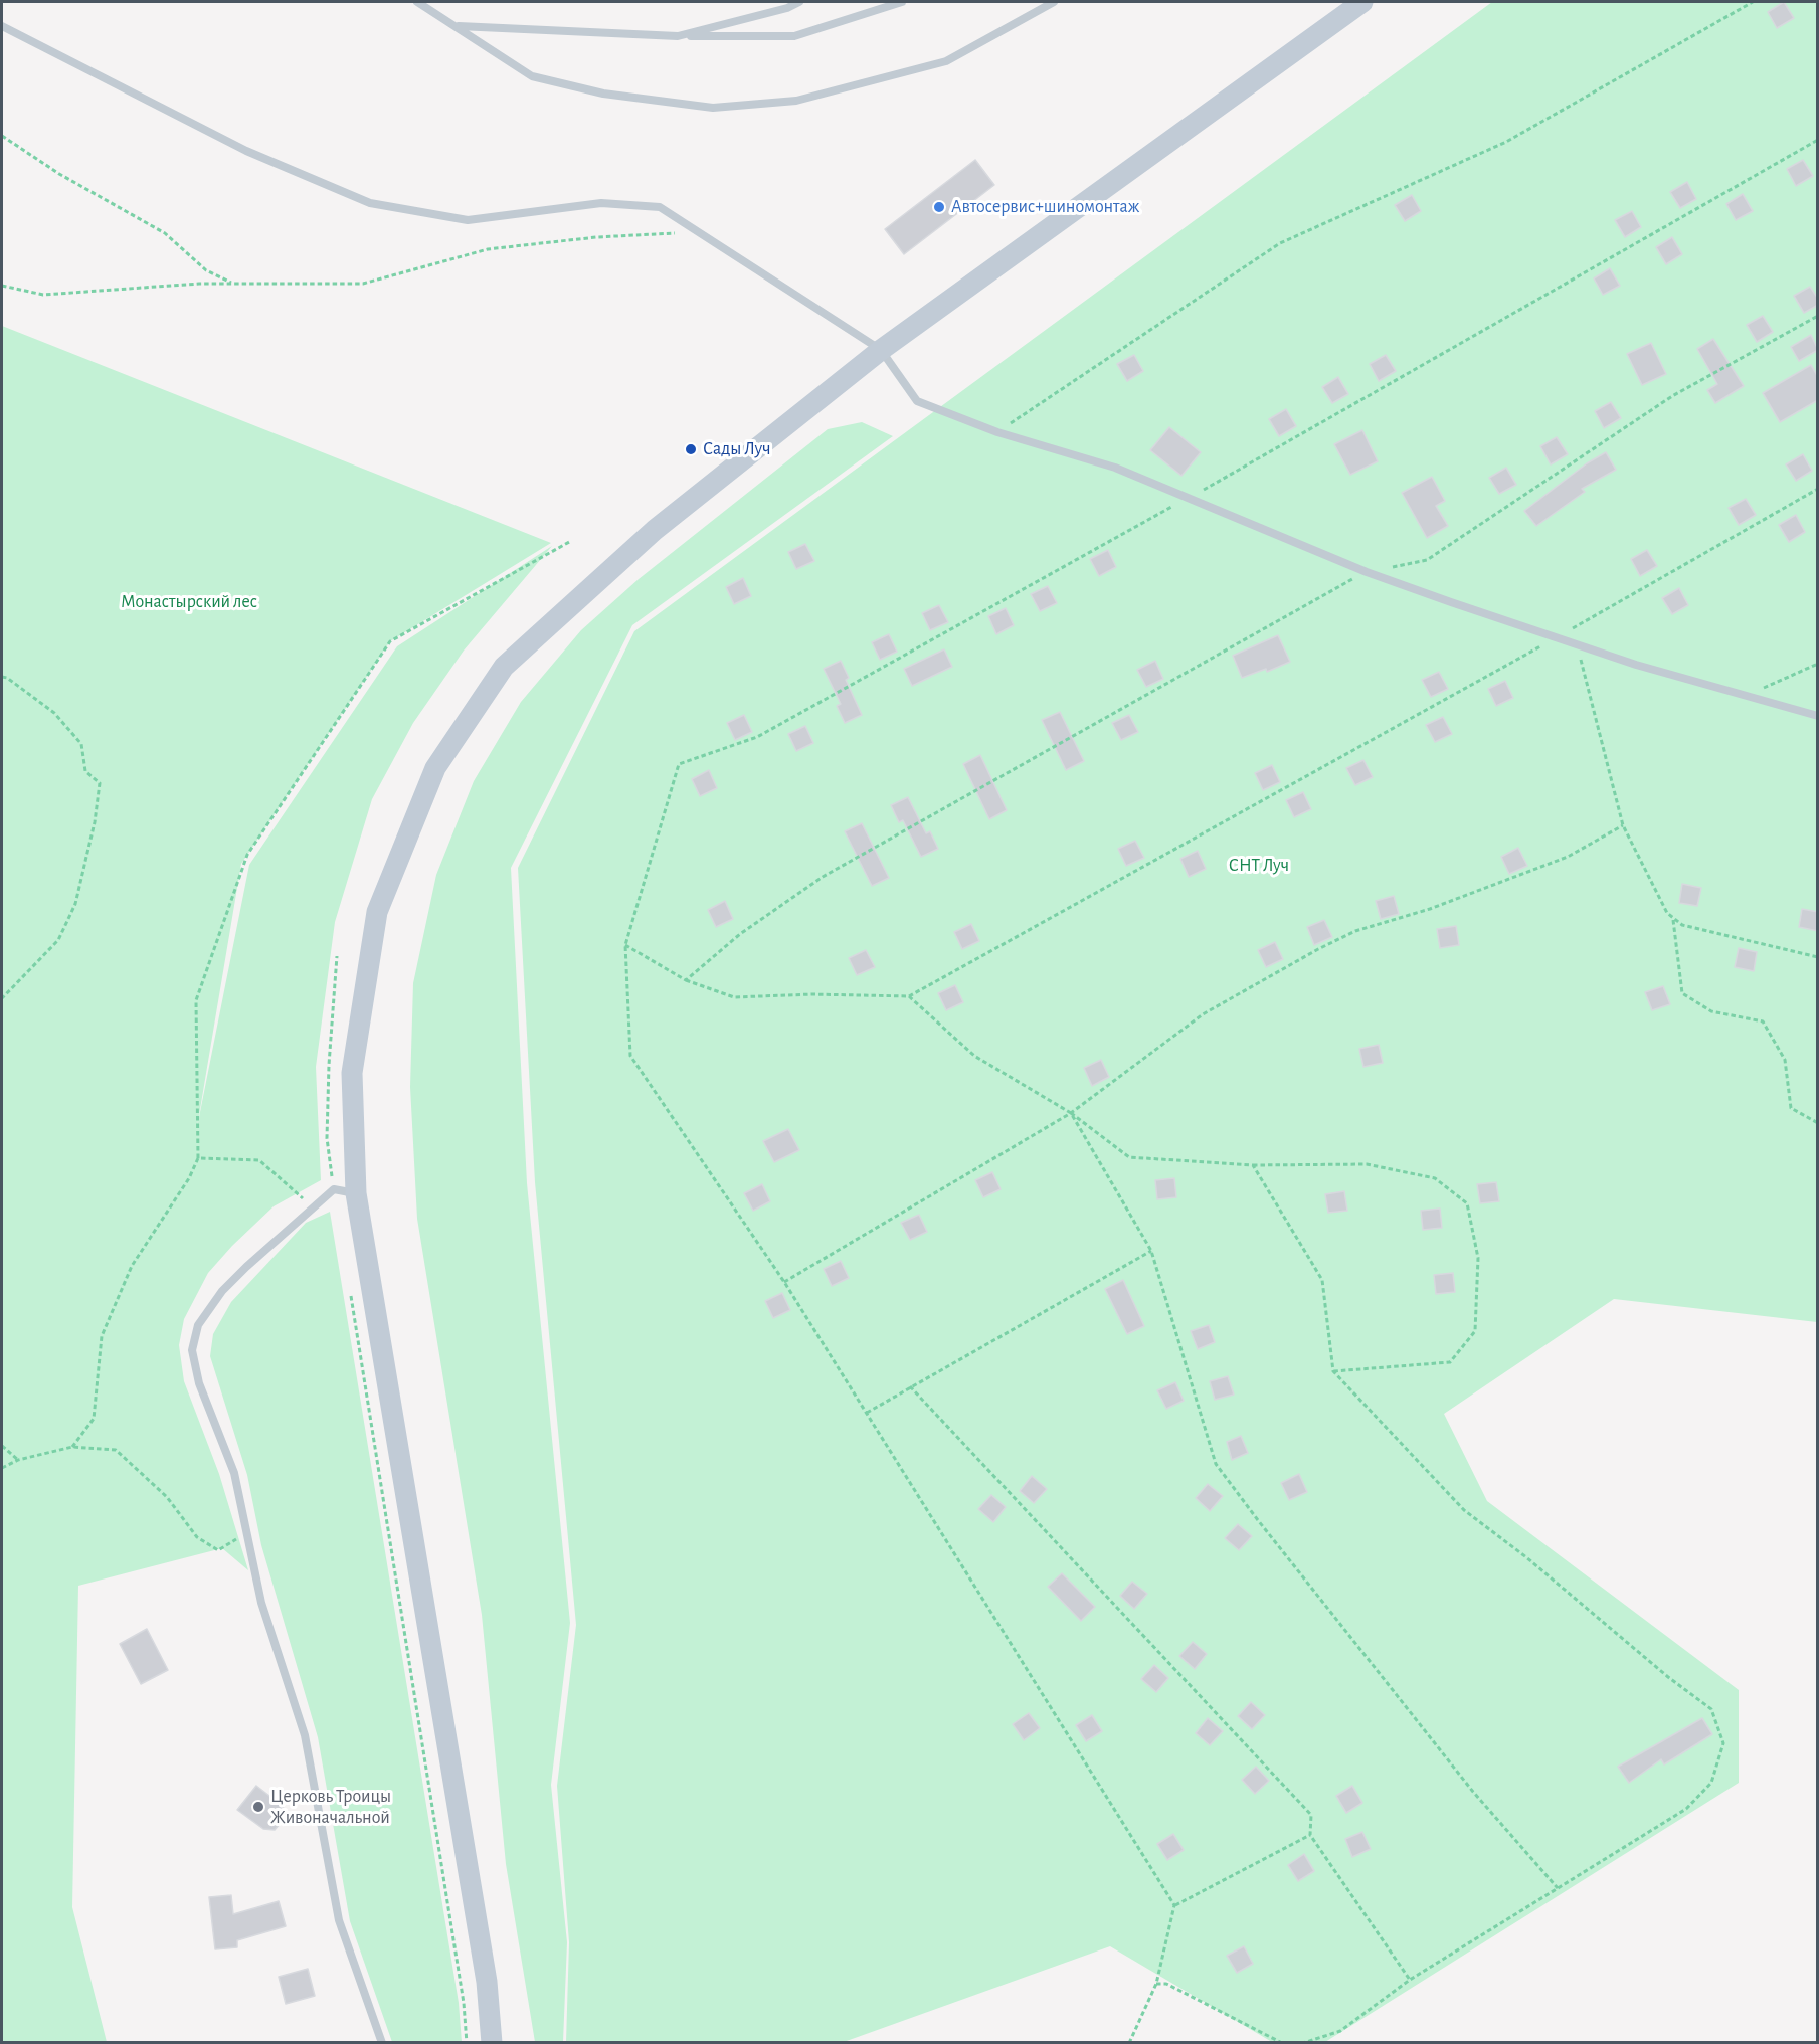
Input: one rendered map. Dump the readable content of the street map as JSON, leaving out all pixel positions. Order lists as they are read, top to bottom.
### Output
{
  "parks": ["Монастырский лес", "СНТ Луч"],
  "places": ["Автосервис+шиномонтаж", "Сады Луч", "Церковь Троицы Живоначальной"]
}
